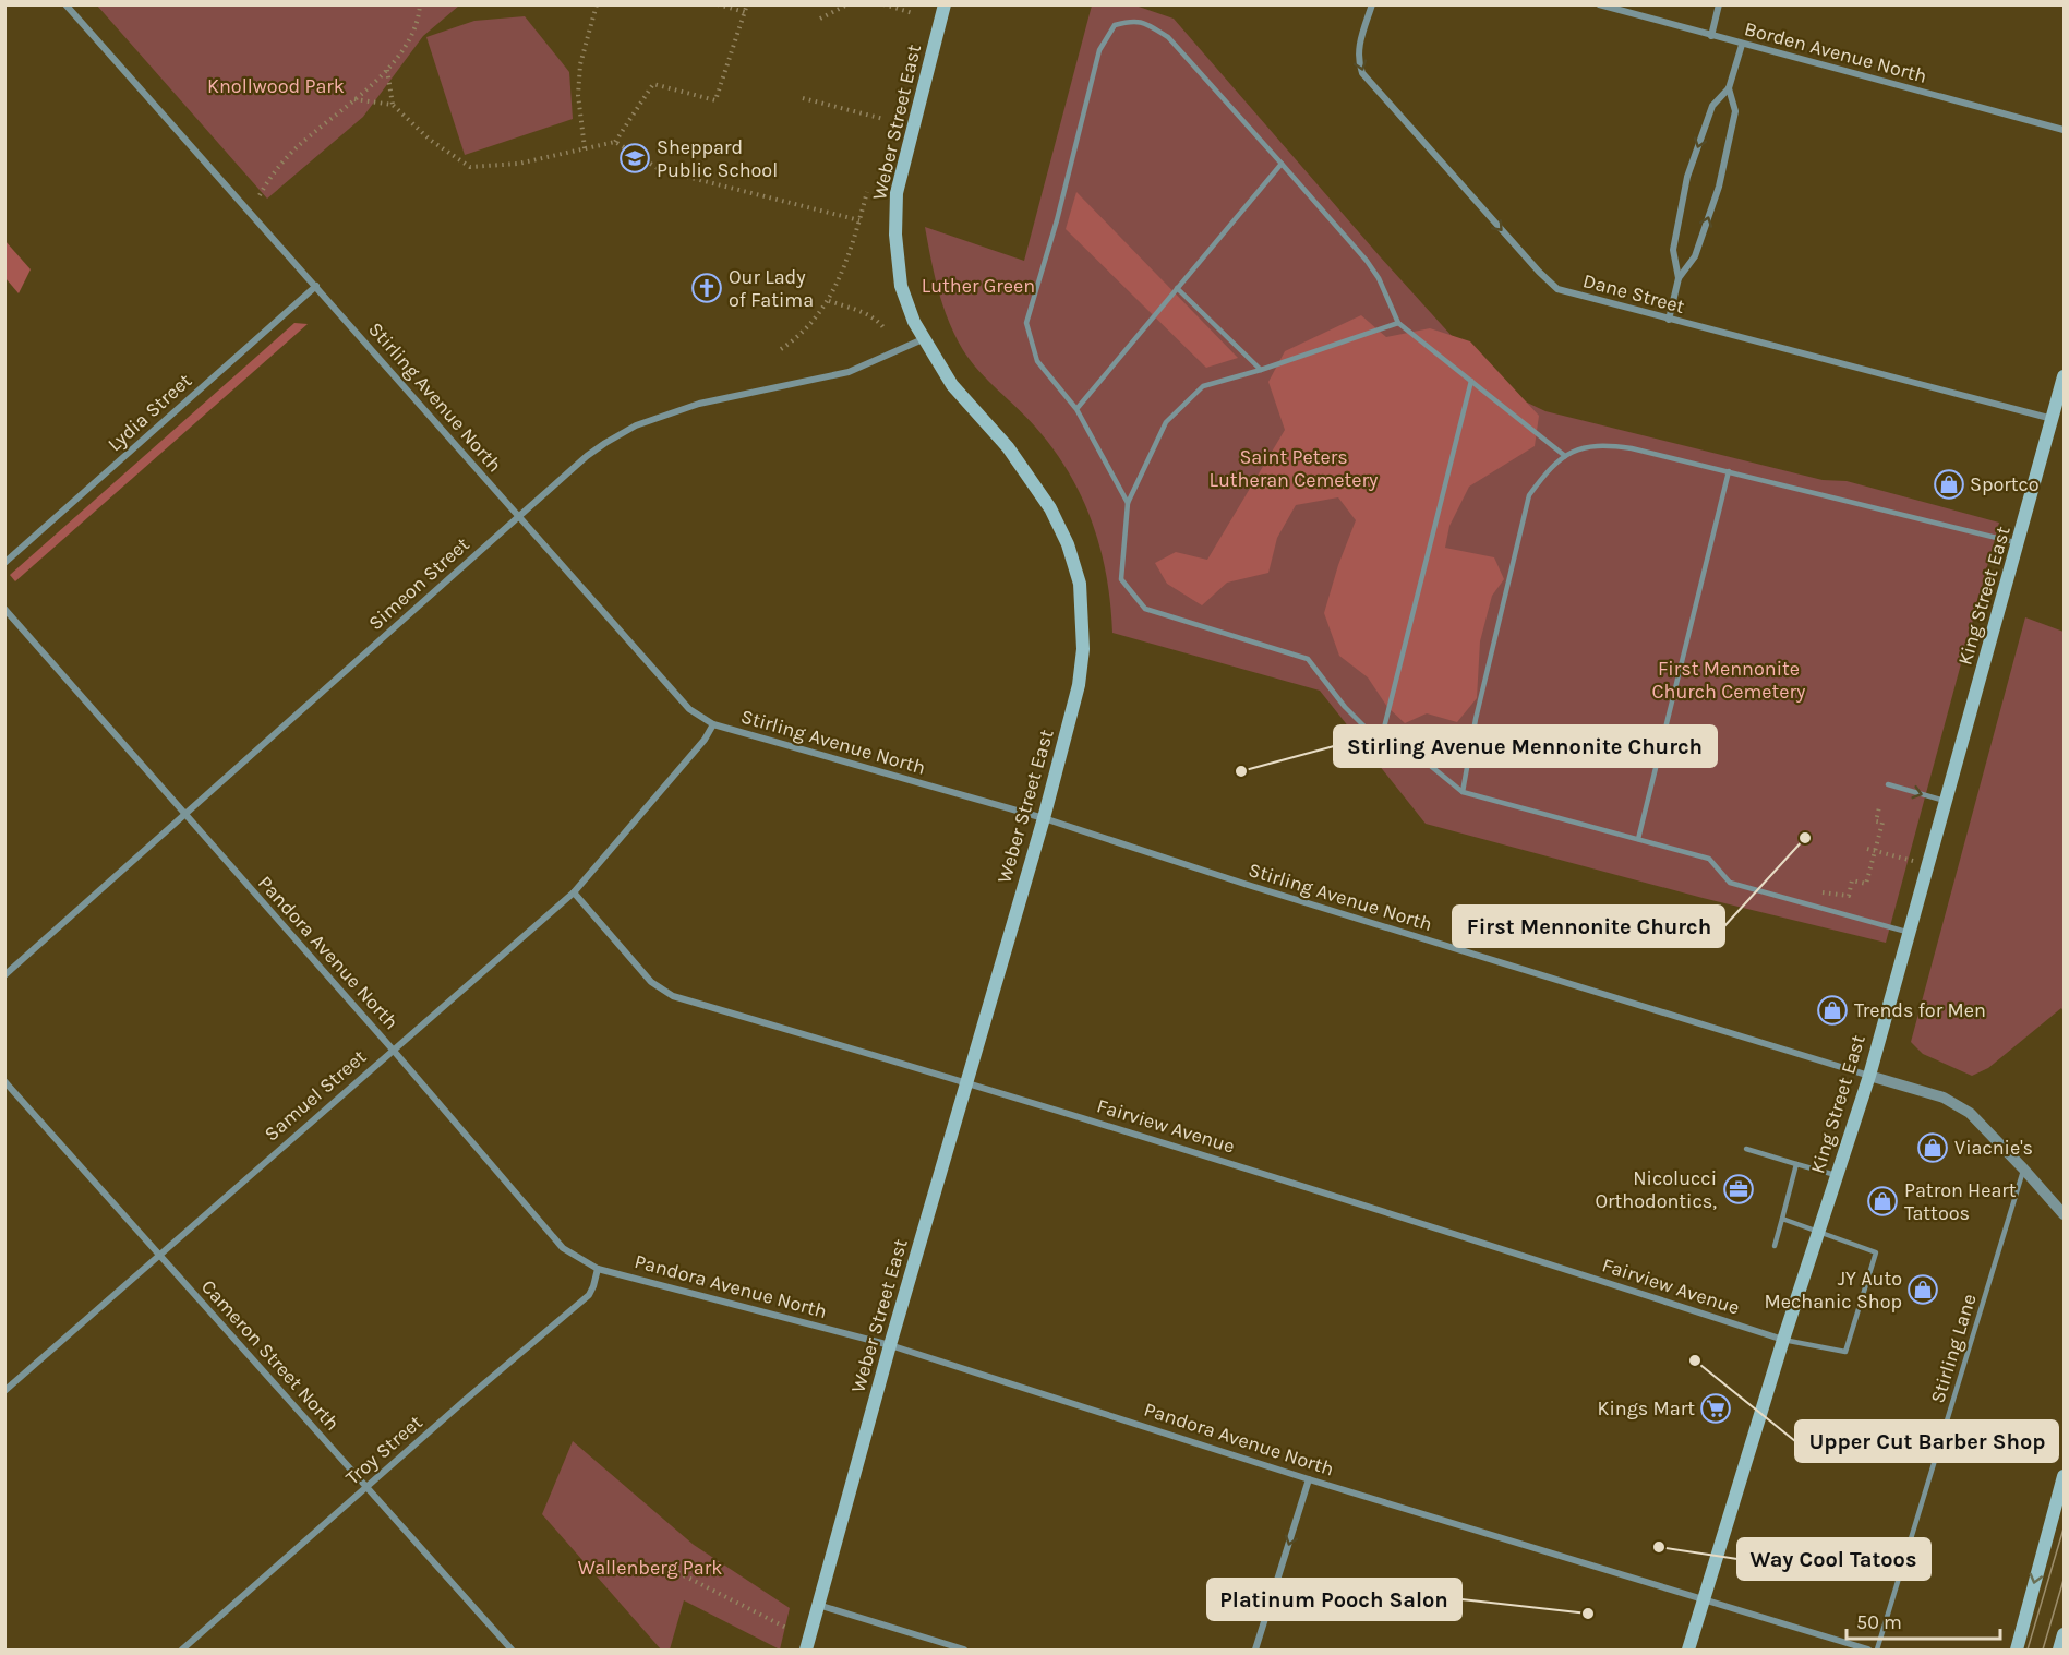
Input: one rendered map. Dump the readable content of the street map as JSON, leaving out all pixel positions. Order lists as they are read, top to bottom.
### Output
{
  "streets": {
    "main road": ["Weber Street East", "King Street East"],
    "street": [
      "Borden Avenue North",
      "Dane Street",
      "Stirling Avenue North",
      "Lydia Street",
      "Simeon Street",
      "Pandora Avenue North",
      "Samuel Street",
      "Fairview Avenue",
      "Cameron Street North",
      "Troy Street"
    ],
    "lane": ["Stirling Lane"]
  },
  "crossings": [
    ["Weber Street East", "Stirling Avenue North"],
    ["Weber Street East", "Simeon Street"],
    ["Weber Street East", "Pandora Avenue North"],
    ["Weber Street East", "Fairview Avenue"],
    ["Dane Street", "King Street East"],
    ["Stirling Avenue North", "Lydia Street"],
    ["Stirling Avenue North", "Simeon Street"],
    ["Stirling Avenue North", "King Street East"],
    ["Stirling Avenue North", "Samuel Street"],
    ["Simeon Street", "Pandora Avenue North"],
    ["King Street East", "Pandora Avenue North"],
    ["King Street East", "Fairview Avenue"],
    ["Pandora Avenue North", "Samuel Street"],
    ["Pandora Avenue North", "Troy Street"],
    ["Samuel Street", "Fairview Avenue"],
    ["Samuel Street", "Cameron Street North"],
    ["Cameron Street North", "Troy Street"]
  ],
  "one_way": ["Dane Street"],
  "parks": [
    "Knollwood Park",
    "Luther Green",
    "Saint Peters Lutheran Cemetery",
    "First Mennonite Church Cemetery",
    "Wallenberg Park"
  ],
  "places": {
    "school or university": ["Sheppard Public School"],
    "church": ["Our Lady of Fatima"],
    "shop": [
      "Sportco",
      "Trends for Men",
      "Viacnie's",
      "Patron Heart Tattoos",
      "JY Auto Mechanic Shop"
    ],
    "other": [
      "Stirling Avenue Mennonite Church",
      "First Mennonite Church",
      "Upper Cut Barber Shop",
      "Way Cool Tatoos",
      "Platinum Pooch Salon"
    ],
    "office": ["Nicolucci Orthodontics,"],
    "supermarket": ["Kings Mart"]
  },
  "scale_bar": "50 m"
}
